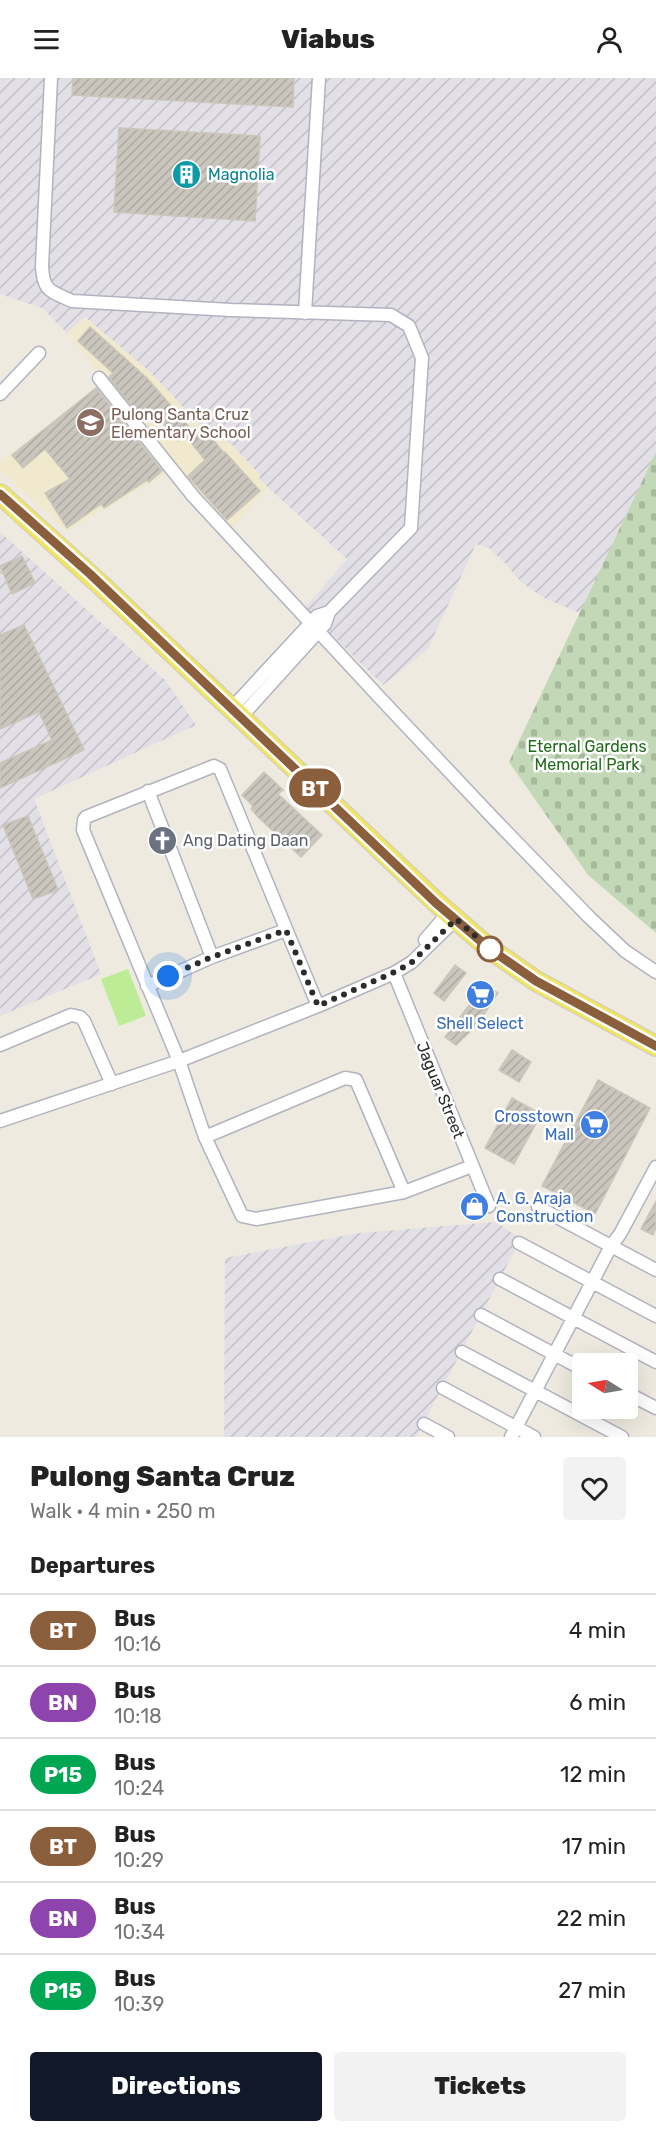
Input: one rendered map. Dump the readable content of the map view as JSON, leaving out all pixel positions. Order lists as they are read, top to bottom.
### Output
{
  "streets": {
    "street": ["Jaguar Street"]
  },
  "parks": ["Eternal Gardens Memorial Park"],
  "places": {
    "building": ["Magnolia"],
    "school or university": ["Pulong Santa Cruz Elementary School"],
    "church": ["Ang Dating Daan"],
    "supermarket": ["Shell Select", "Crosstown Mall"],
    "shop": ["A. G. Araja Construction"]
  },
  "lines": ["bus line BT"],
  "north": "left",
  "page": {
    "header": "Viabus",
    "on_map": "BT",
    "heading": [
      ["Pulong Santa Cruz", "Walk · 4 min · 250 m"],
      "Departures"
    ],
    "list": [
      {
        "mark": "BT",
        "name": "Bus",
        "note": "10:16",
        "value": "4 min"
      },
      {
        "mark": "BN",
        "name": "Bus",
        "note": "10:18",
        "value": "6 min"
      },
      {
        "mark": "P15",
        "name": "Bus",
        "note": "10:24",
        "value": "12 min"
      },
      {
        "mark": "BT",
        "name": "Bus",
        "note": "10:29",
        "value": "17 min"
      },
      {
        "mark": "BN",
        "name": "Bus",
        "note": "10:34",
        "value": "22 min"
      },
      {
        "mark": "P15",
        "name": "Bus",
        "note": "10:39",
        "value": "27 min"
      }
    ],
    "buttons": ["Directions", "Tickets"]
  }
}
